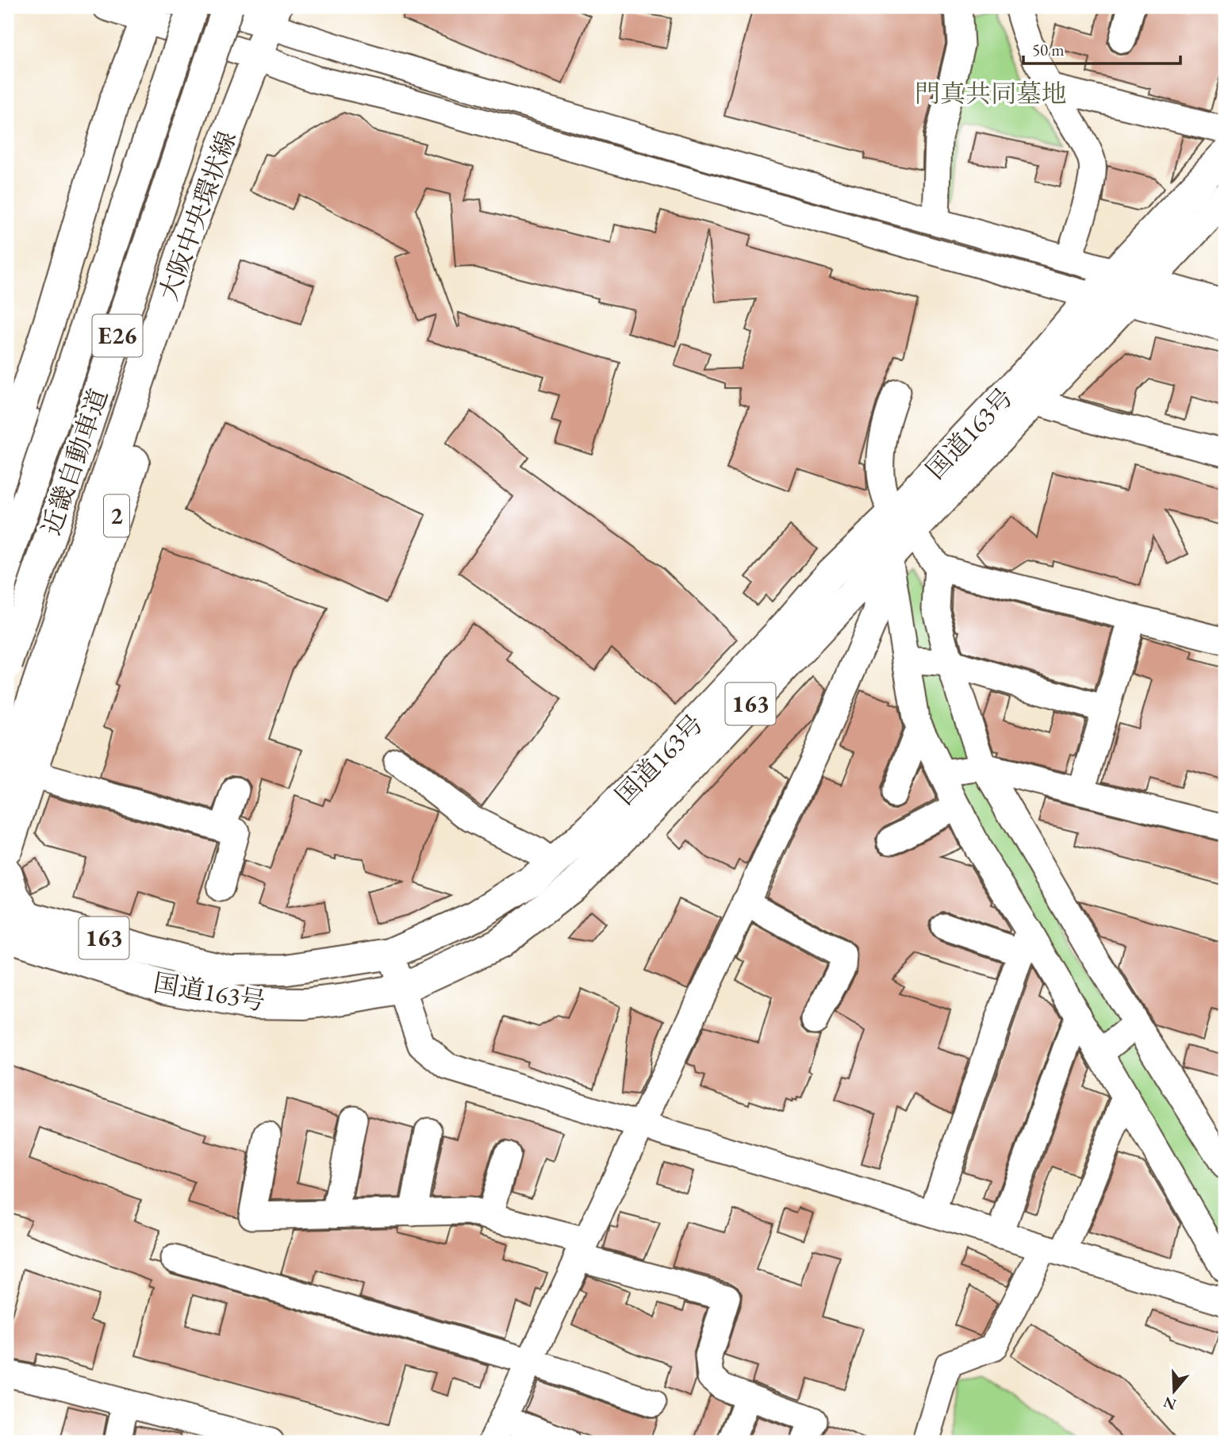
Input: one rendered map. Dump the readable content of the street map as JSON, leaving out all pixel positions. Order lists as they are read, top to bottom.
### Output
{
  "streets": {
    "main road": [
      "大阪中央環状線",
      "E26",
      "国道163号",
      "近畿自動車道",
      "2",
      "163"
    ]
  },
  "crossings": [
    ["大阪中央環状線", "2"]
  ],
  "parks": ["門真共同墓地"],
  "scale_bar": "50 m",
  "north": "bottom"
}
